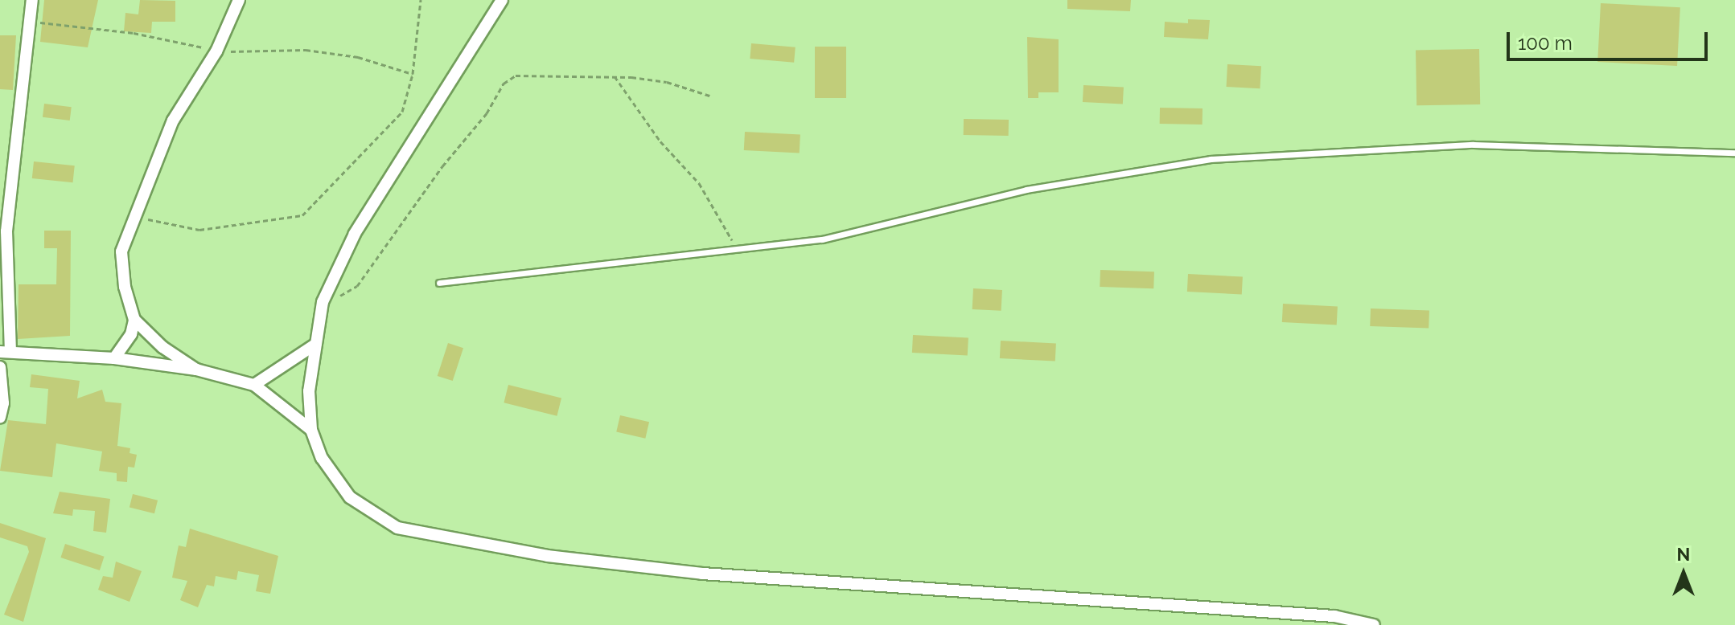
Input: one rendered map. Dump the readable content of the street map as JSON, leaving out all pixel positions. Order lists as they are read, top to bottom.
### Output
{
  "scale_bar": "100 m",
  "north": "top"
}
